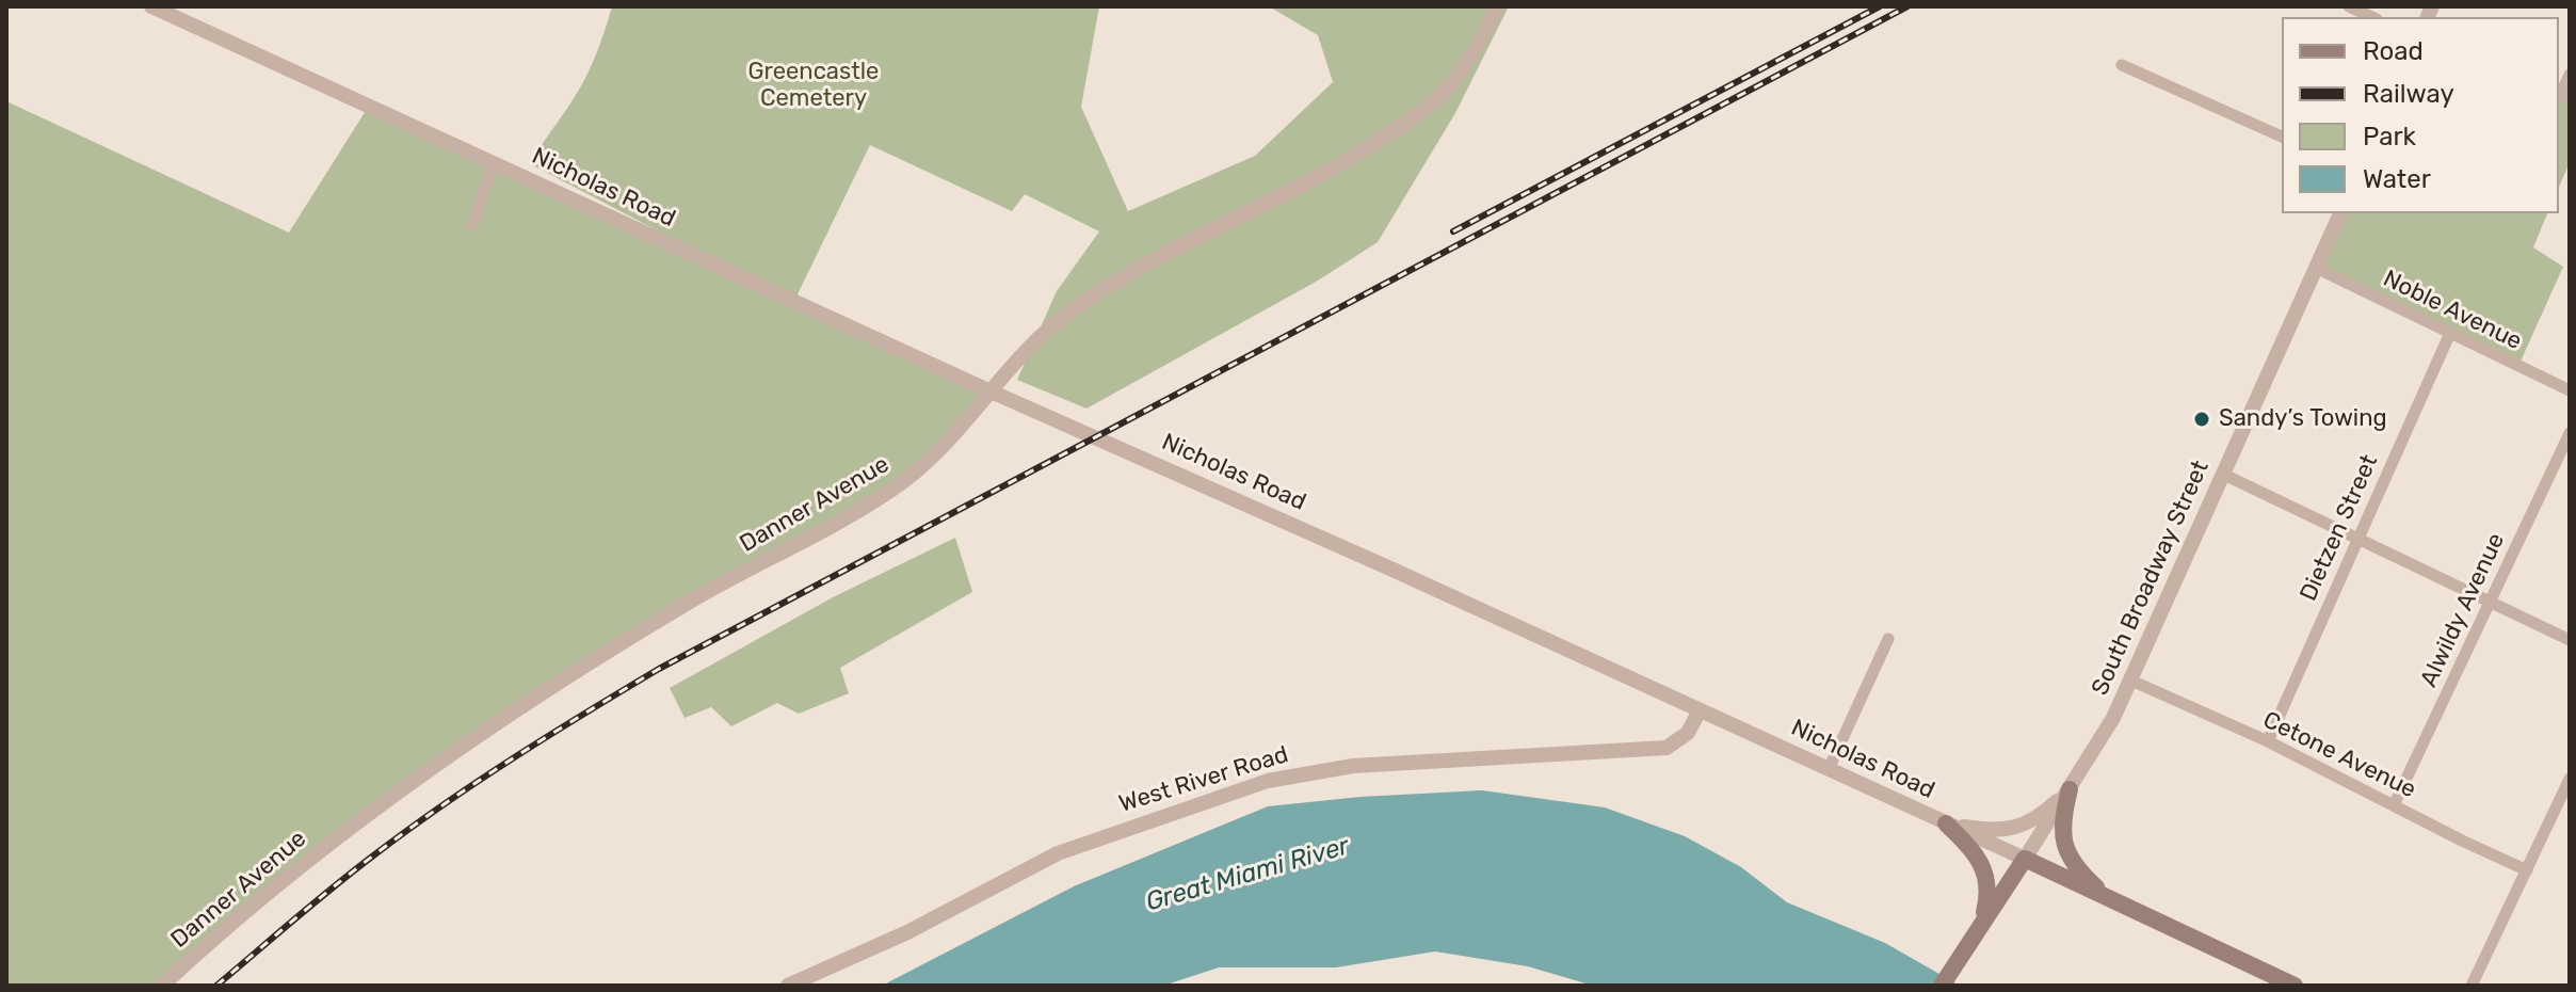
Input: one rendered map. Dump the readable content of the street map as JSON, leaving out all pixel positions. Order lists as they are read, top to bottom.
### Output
{
  "streets": {
    "main road": ["Nicholas Road"],
    "street": [
      "Noble Avenue",
      "Danner Avenue",
      "Dietzen Street",
      "South Broadway Street",
      "Alwildy Avenue",
      "Cetone Avenue",
      "West River Road"
    ]
  },
  "crossings": [
    ["Nicholas Road", "Danner Avenue"],
    ["Nicholas Road", "South Broadway Street"],
    ["Nicholas Road", "West River Road"],
    ["Noble Avenue", "Dietzen Street"],
    ["Noble Avenue", "South Broadway Street"],
    ["Dietzen Street", "Cetone Avenue"],
    ["South Broadway Street", "Cetone Avenue"],
    ["Alwildy Avenue", "Cetone Avenue"]
  ],
  "water": ["Great Miami River"],
  "parks": ["Greencastle Cemetery"],
  "places": ["Sandy’s Towing"],
  "legend": [
    "Road",
    "Railway",
    "Park",
    "Water"
  ]
}
